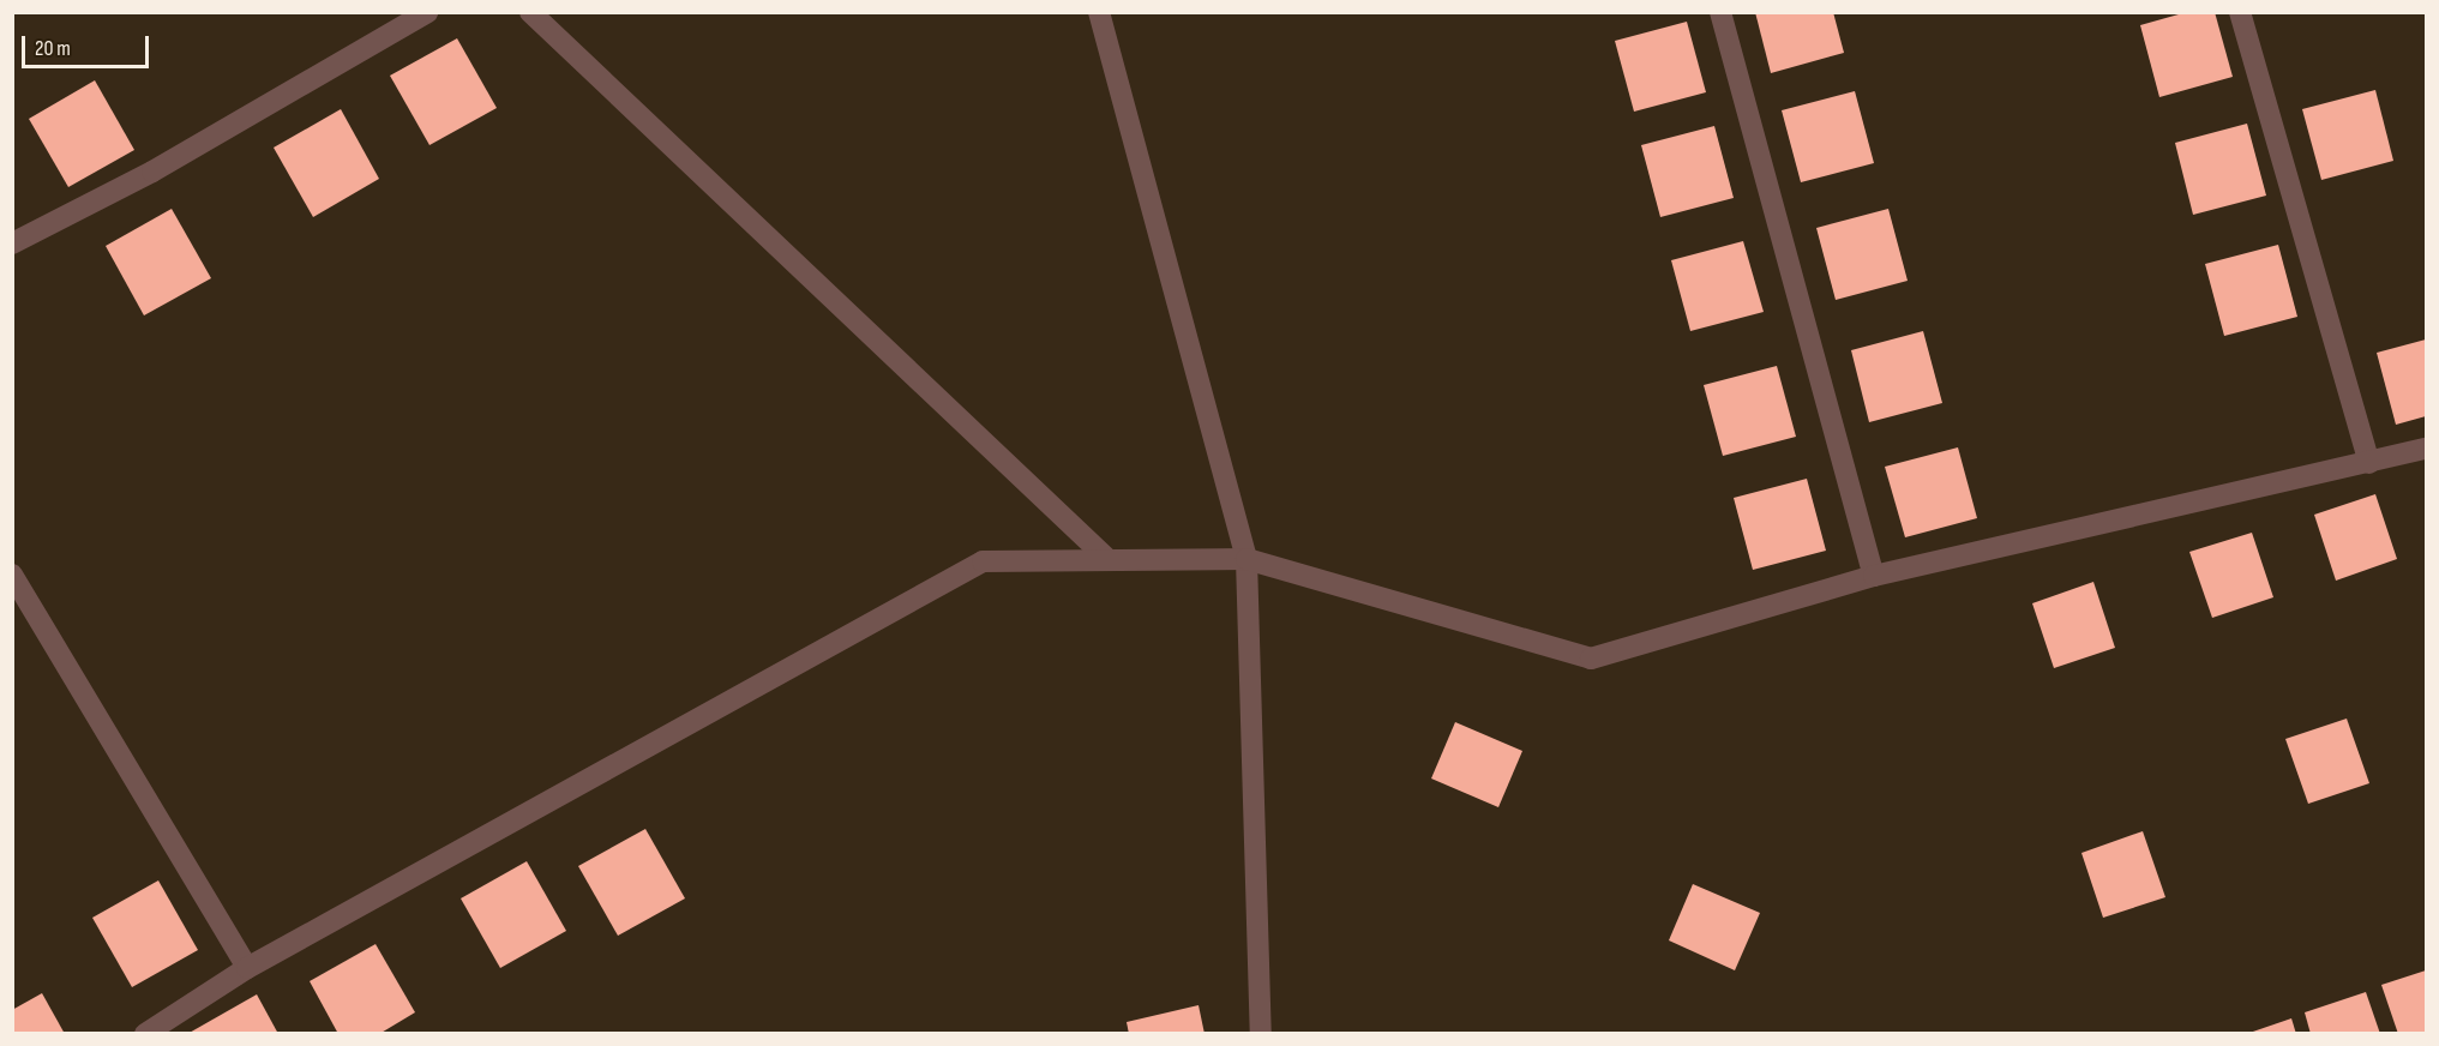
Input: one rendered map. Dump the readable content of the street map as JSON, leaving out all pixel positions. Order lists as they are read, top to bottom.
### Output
{
  "scale_bar": "20 m"
}
